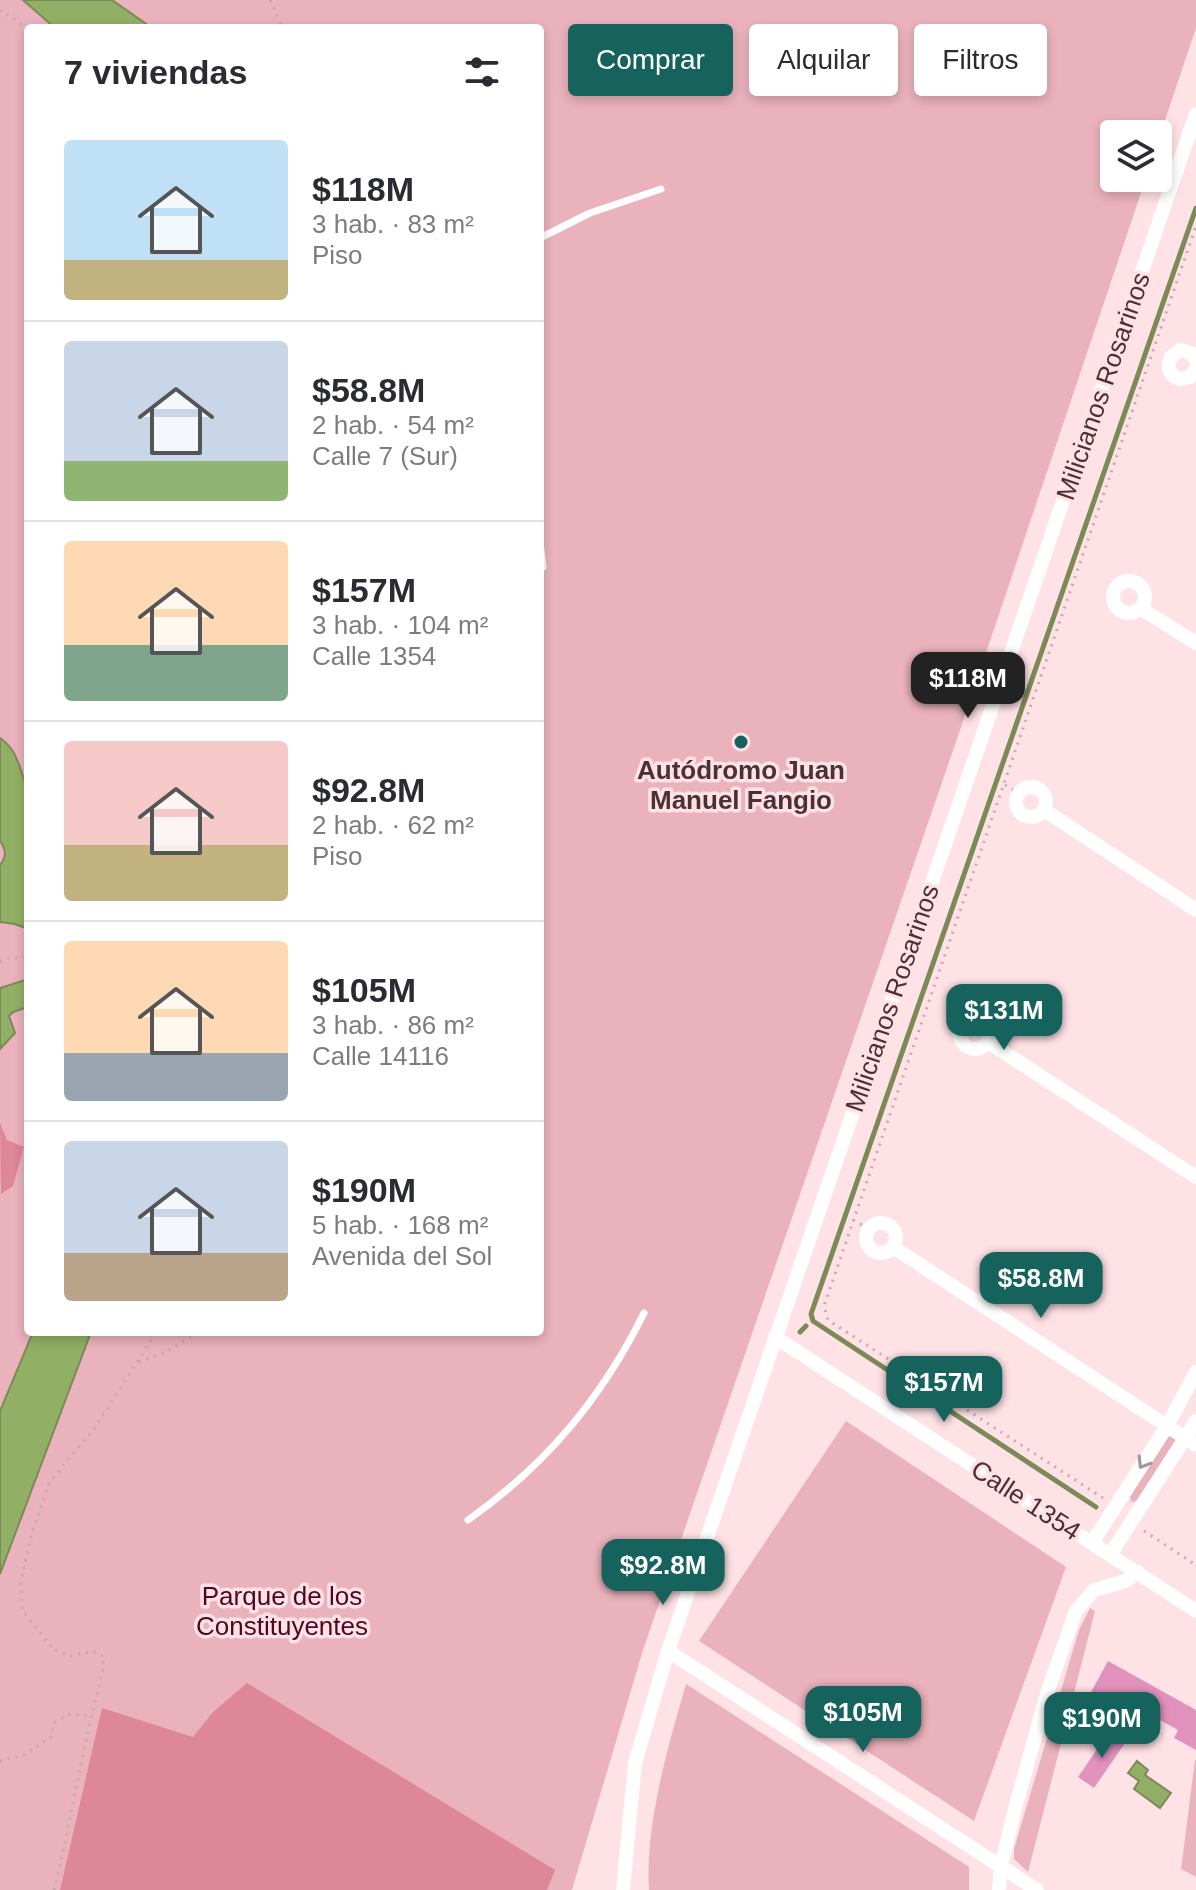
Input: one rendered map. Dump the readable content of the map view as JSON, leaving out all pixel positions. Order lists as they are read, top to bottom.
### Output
{
  "streets": {
    "street": ["Milicianos Rosarinos", "Calle 1354"]
  },
  "crossings": [
    ["Milicianos Rosarinos", "Calle 1354"]
  ],
  "parks": ["Parque de los Constituyentes"],
  "places": ["Autódromo Juan Manuel Fangio"],
  "page": {
    "chip": ["Comprar", "Alquilar", "Filtros"],
    "heading": "7 viviendas",
    "list": [
      {
        "name": "$118M",
        "note": "3 hab. · 83 m² · Piso"
      },
      {
        "name": "$58.8M",
        "note": "2 hab. · 54 m² · Calle 7 (Sur)"
      },
      {
        "name": "$157M",
        "note": "3 hab. · 104 m² · Calle 1354"
      },
      {
        "name": "$92.8M",
        "note": "2 hab. · 62 m² · Piso"
      },
      {
        "name": "$105M",
        "note": "3 hab. · 86 m² · Calle 14116"
      },
      {
        "name": "$190M",
        "note": "5 hab. · 168 m² · Avenida del Sol"
      }
    ],
    "price": [
      "$118M",
      "$131M",
      "$58.8M",
      "$157M",
      "$92.8M",
      "$105M",
      "$190M"
    ]
  }
}
